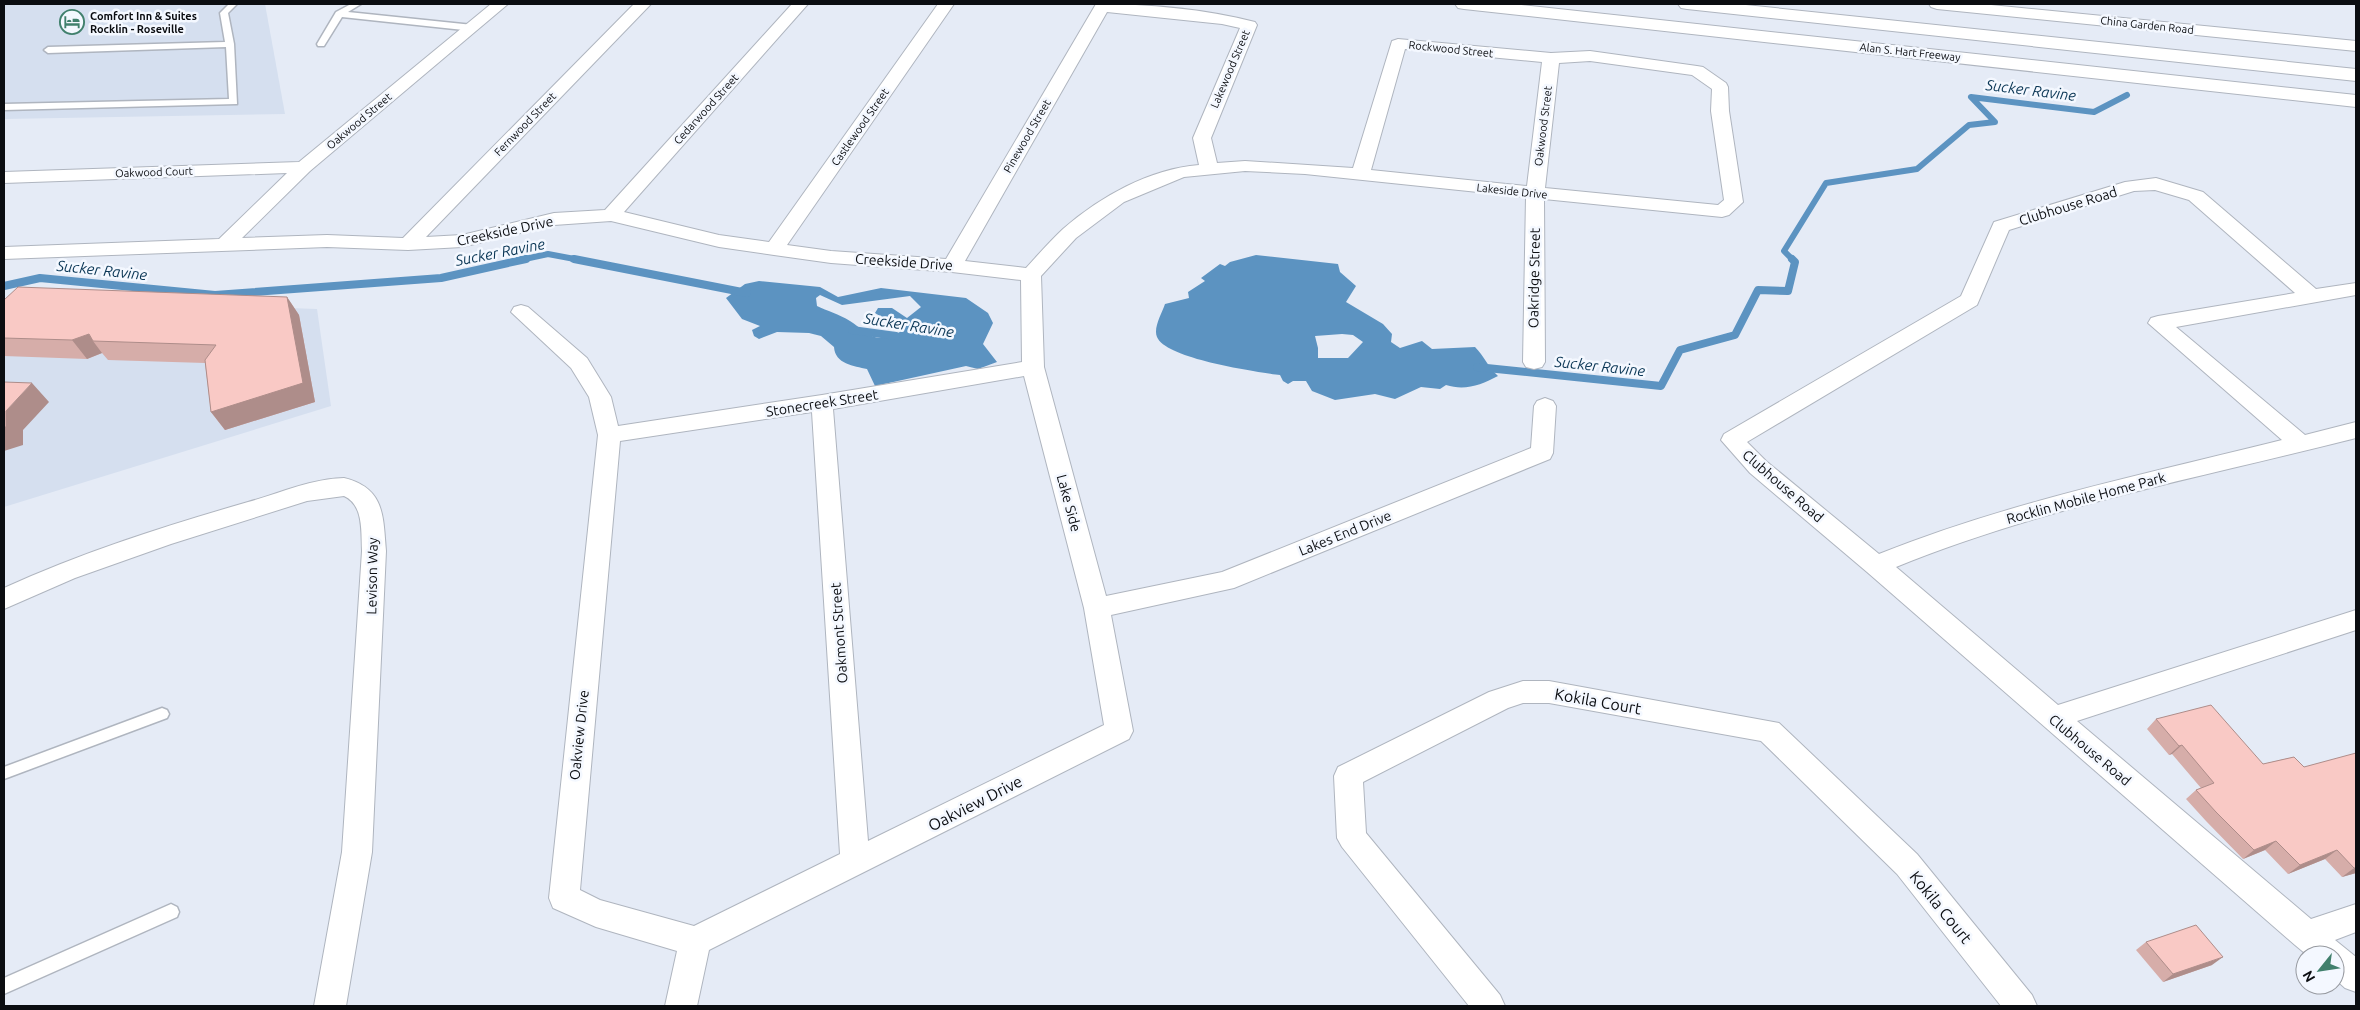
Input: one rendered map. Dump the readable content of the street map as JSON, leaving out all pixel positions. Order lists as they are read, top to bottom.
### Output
{
  "streets": {
    "highway": ["Alan S. Hart Freeway"],
    "street": [
      "China Garden Road",
      "Rockwood Street",
      "Lakewood Street",
      "Cedarwood Street",
      "Oakwood Street",
      "Fernwood Street",
      "Castlewood Street",
      "Pinewood Street",
      "Oakwood Court",
      "Lakeside Drive",
      "Clubhouse Road",
      "Creekside Drive",
      "Oakridge Street",
      "Stonecreek Street",
      "Rocklin Mobile Home Park",
      "Lake Side",
      "Lakes End Drive",
      "Levison Way",
      "Oakmont Street",
      "Kokila Court",
      "Oakview Drive"
    ]
  },
  "crossings": [
    ["Rockwood Street", "Oakwood Street"],
    ["Rockwood Street", "Lakeside Drive"],
    ["Lakewood Street", "Pinewood Street"],
    ["Lakewood Street", "Lakeside Drive"],
    ["Cedarwood Street", "Creekside Drive"],
    ["Oakwood Street", "Oakwood Court"],
    ["Oakwood Street", "Lakeside Drive"],
    ["Oakwood Street", "Creekside Drive"],
    ["Oakwood Street", "Oakridge Street"],
    ["Fernwood Street", "Creekside Drive"],
    ["Castlewood Street", "Creekside Drive"],
    ["Pinewood Street", "Creekside Drive"],
    ["Lakeside Drive", "Creekside Drive"],
    ["Lakeside Drive", "Oakridge Street"],
    ["Lakeside Drive", "Lake Side"],
    ["Clubhouse Road", "Rocklin Mobile Home Park"],
    ["Creekside Drive", "Lake Side"],
    ["Stonecreek Street", "Lake Side"],
    ["Stonecreek Street", "Oakmont Street"],
    ["Stonecreek Street", "Oakview Drive"],
    ["Lake Side", "Lakes End Drive"],
    ["Lake Side", "Oakview Drive"],
    ["Oakmont Street", "Oakview Drive"]
  ],
  "water": ["Sucker Ravine"],
  "places": {
    "hotel": ["Comfort Inn & Suites Rocklin - Roseville"]
  },
  "north": "bottom left"
}
